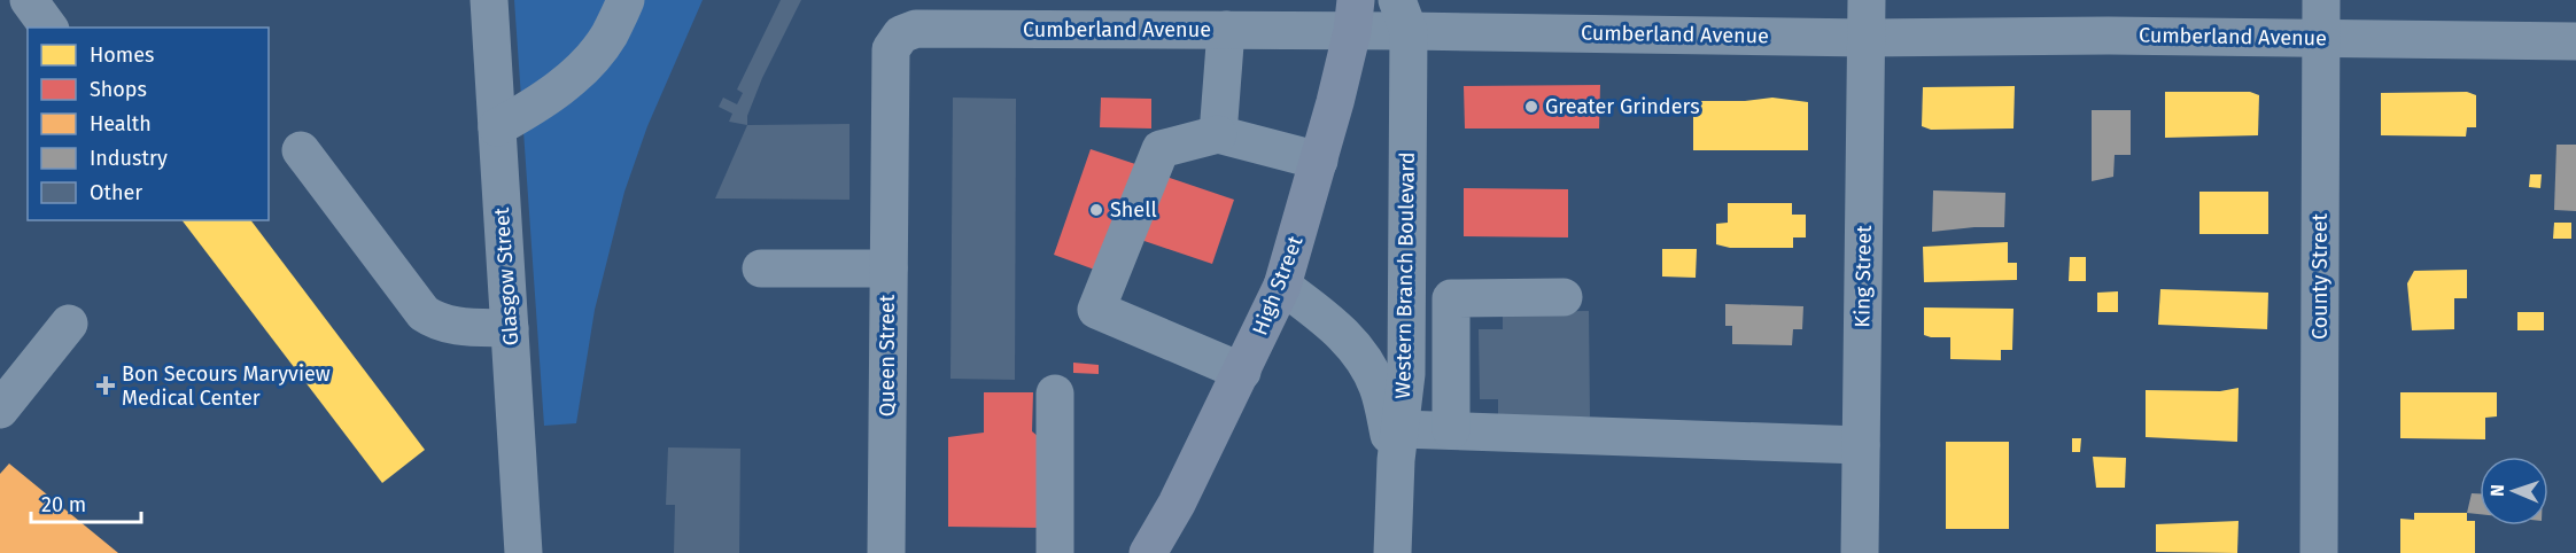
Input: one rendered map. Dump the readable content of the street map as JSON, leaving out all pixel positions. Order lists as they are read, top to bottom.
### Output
{
  "streets": {
    "main road": ["High Street"],
    "street": [
      "Cumberland Avenue",
      "Western Branch Boulevard",
      "Glasgow Street",
      "King Street",
      "County Street",
      "Queen Street"
    ]
  },
  "crossings": [
    ["Cumberland Avenue", "Western Branch Boulevard"],
    ["Cumberland Avenue", "King Street"],
    ["Cumberland Avenue", "County Street"],
    ["Cumberland Avenue", "High Street"],
    ["Cumberland Avenue", "Queen Street"]
  ],
  "places": {
    "other": ["Greater Grinders", "Shell"],
    "health": ["Bon Secours Maryview Medical Center"]
  },
  "legend": [
    "Homes",
    "Shops",
    "Health",
    "Industry",
    "Other"
  ],
  "scale_bar": "20 m",
  "north": "left"
}
